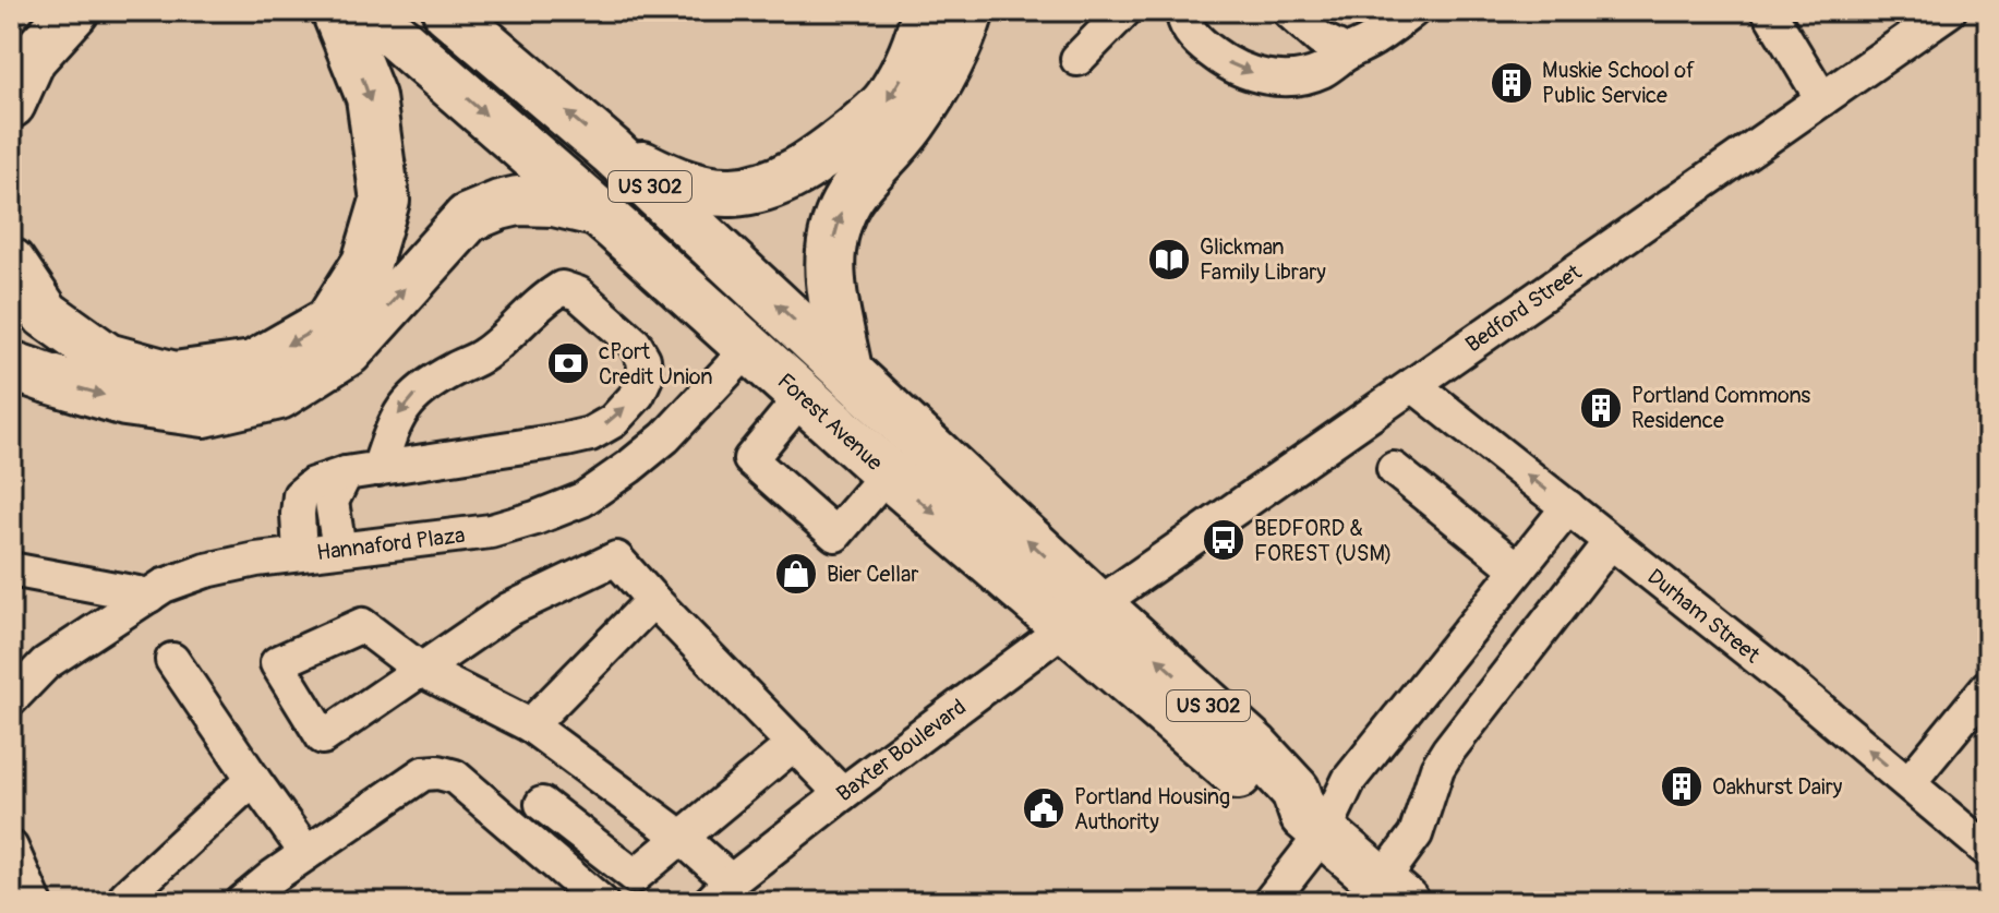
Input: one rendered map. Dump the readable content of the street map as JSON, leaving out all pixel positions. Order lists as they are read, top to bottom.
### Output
{
  "streets": {
    "highway": ["US 302", "Forest Avenue"],
    "street": [
      "Bedford Street",
      "Hannaford Plaza",
      "Durham Street",
      "Baxter Boulevard"
    ]
  },
  "crossings": [
    ["Bedford Street", "Forest Avenue"],
    ["Bedford Street", "Durham Street"],
    ["Bedford Street", "Baxter Boulevard"],
    ["Forest Avenue", "Hannaford Plaza"],
    ["Forest Avenue", "Baxter Boulevard"]
  ],
  "one_way": ["Durham Street"],
  "places": {
    "building": ["Muskie School of Public Service", "Portland Commons Residence", "Oakhurst Dairy"],
    "library": ["Glickman Family Library"],
    "bank": ["cPort Credit Union"],
    "bus stop": ["BEDFORD & FOREST (USM)"],
    "shop": ["Bier Cellar"],
    "public building": ["Portland Housing Authority"]
  }
}
